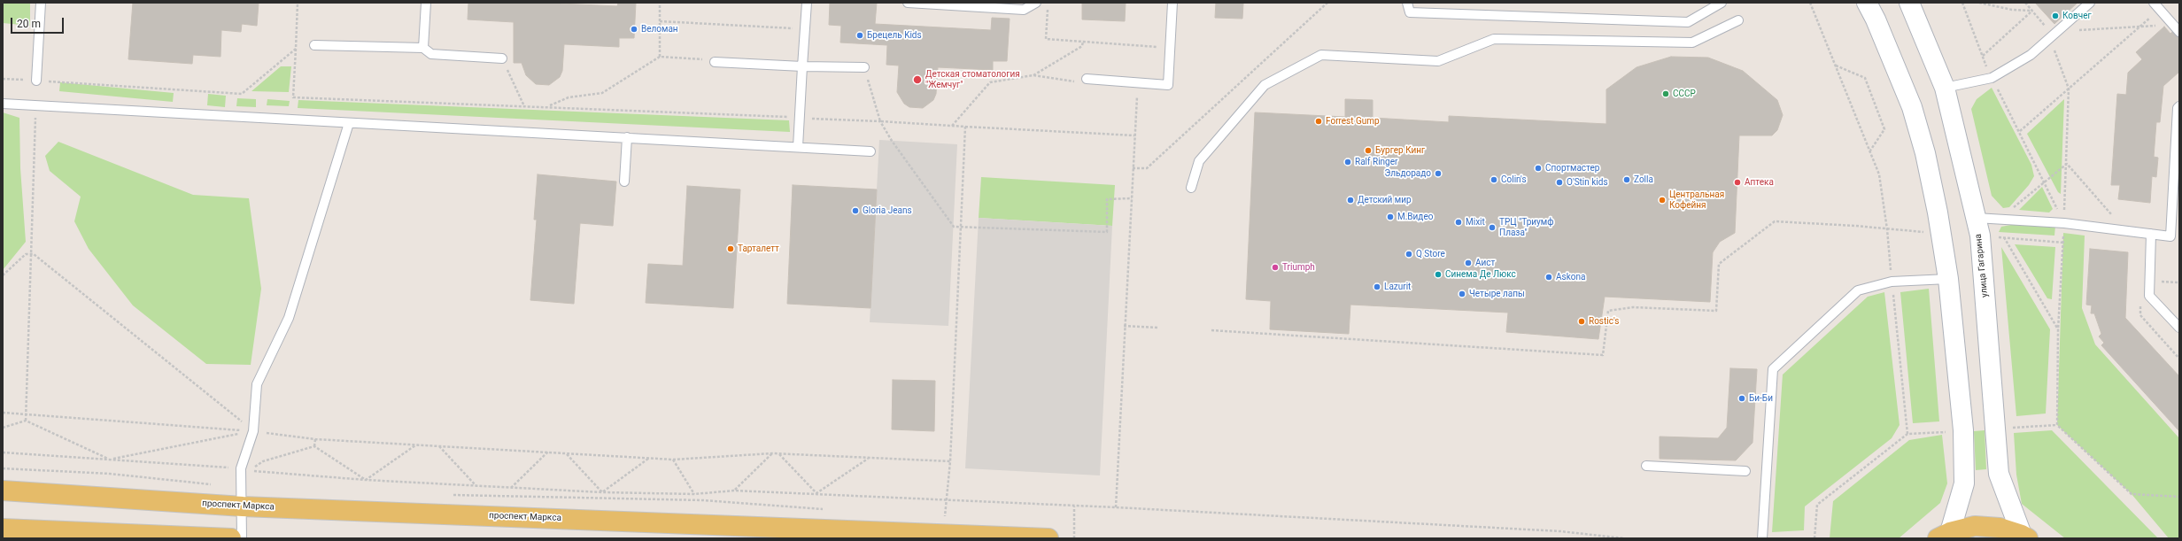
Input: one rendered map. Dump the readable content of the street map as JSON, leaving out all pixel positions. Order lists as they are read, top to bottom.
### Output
{
  "streets": {
    "main road": ["улица Гагарина", "проспект Маркса"]
  },
  "places": [
    "Ковчег",
    "Веломан",
    "Брецель Kids",
    "Детская стоматология \"Жемчуг\"",
    "СССР",
    "Forrest Gump",
    "Бургер Кинг",
    "Ralf Ringer",
    "Спортмастер",
    "Эльдорадо",
    "Colin's",
    "Zolla",
    "O'Stin kids",
    "Аптека",
    "Детский мир",
    "Центральная Кофейня",
    "Gloria Jeans",
    "М.Видео",
    "Mixit",
    "ТРЦ \"Триумф Плаза\"",
    "Тарталетт",
    "Q Store",
    "Аист",
    "Triumph",
    "Синема Де Люкс",
    "Askona",
    "Lazurit",
    "Четыре лапы",
    "Rostic's",
    "Би-Би"
  ],
  "scale_bar": "20 m"
}
